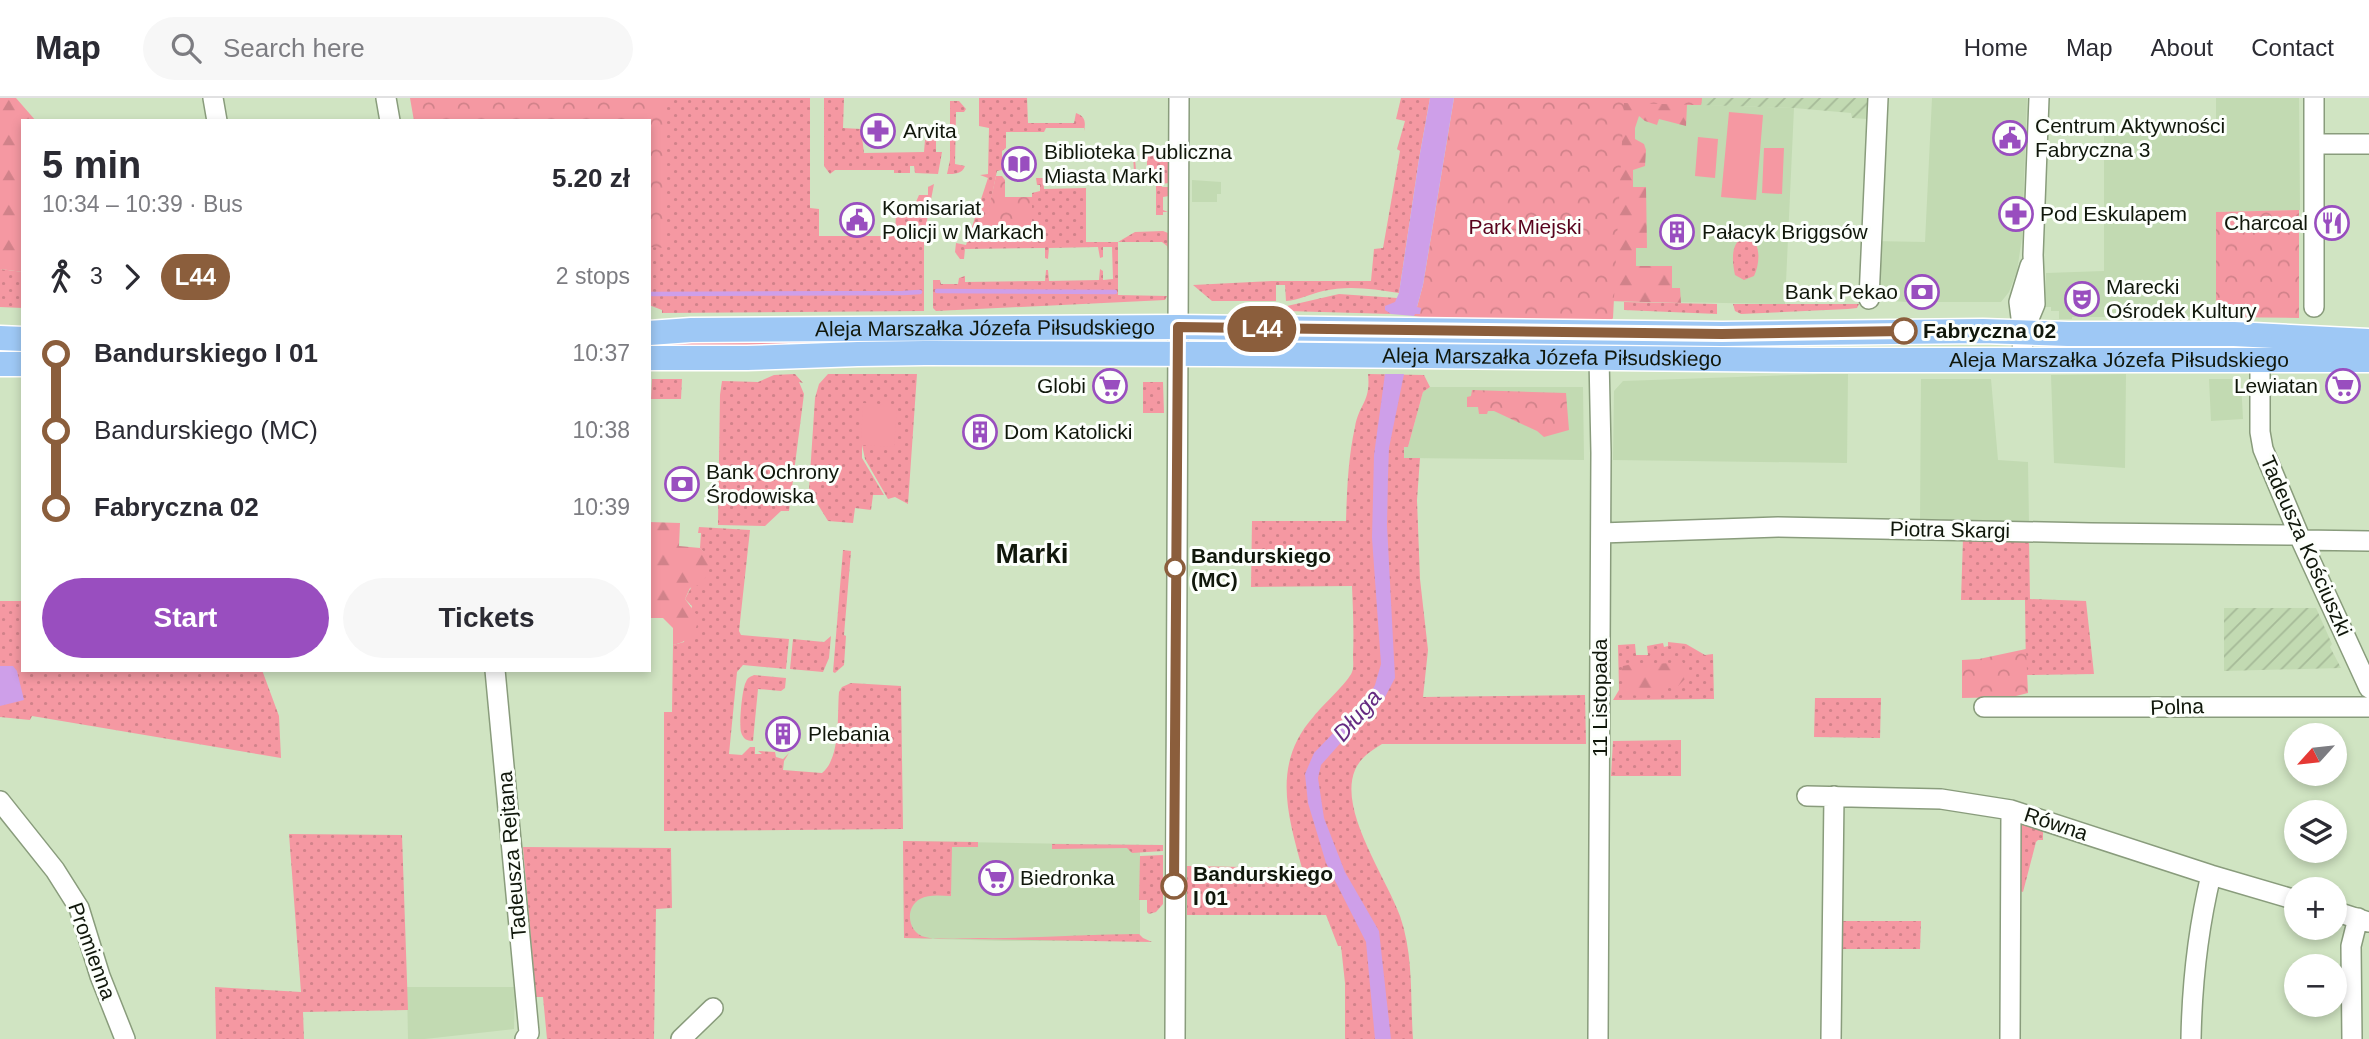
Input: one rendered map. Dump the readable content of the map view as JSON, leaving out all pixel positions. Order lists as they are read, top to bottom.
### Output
{
  "streets": {
    "main road": ["Aleja Marszałka Józefa Piłsudskiego"],
    "street": [
      "Piotra Skargi",
      "Tadeusza Kościuszki",
      "11 Listopada",
      "Polna",
      "Równa",
      "Tadeusza Rejtana",
      "Promienna"
    ]
  },
  "crossings": [
    ["Aleja Marszałka Józefa Piłsudskiego", "Tadeusza Kościuszki"],
    ["Aleja Marszałka Józefa Piłsudskiego", "11 Listopada"],
    ["Piotra Skargi", "Tadeusza Kościuszki"],
    ["Piotra Skargi", "11 Listopada"]
  ],
  "districts": ["Marki"],
  "water": ["Długa"],
  "parks": ["Park Miejski"],
  "places": {
    "pharmacy": ["Arvita", "Pod Eskulapem"],
    "public building": ["Centrum Aktywności Fabryczna 3", "Komisariat Policji w Markach"],
    "library": ["Biblioteka Publiczna Miasta Marki"],
    "restaurant": ["Charcoal"],
    "building": ["Pałacyk Briggsów", "Dom Katolicki", "Plebania"],
    "bank": ["Bank Pekao", "Bank Ochrony Środowiska"],
    "theatre": ["Marecki Ośrodek Kultury"],
    "other": ["Fabryczna 02", "Bandurskiego (MC)", "Bandurskiego I 01"],
    "supermarket": ["Globi", "Lewiatan", "Biedronka"]
  },
  "lines": ["bus line L44"],
  "north": "bottom left",
  "page": {
    "header": "Map",
    "search": "Search here",
    "nav": [
      "Home",
      "Map",
      "About",
      "Contact"
    ],
    "on_map": "L44",
    "heading": ["5 min", "10:34 – 10:39 · Bus", "5.20 zł"],
    "legs": ["3", "L44", "2 stops"],
    "list": [
      {
        "name": "Bandurskiego I 01",
        "value": "10:37"
      },
      {
        "name": "Bandurskiego (MC)",
        "value": "10:38"
      },
      {
        "name": "Fabryczna 02",
        "value": "10:39"
      }
    ],
    "buttons": ["Start", "Tickets"],
    "map_buttons": ["+", "−"]
  }
}
